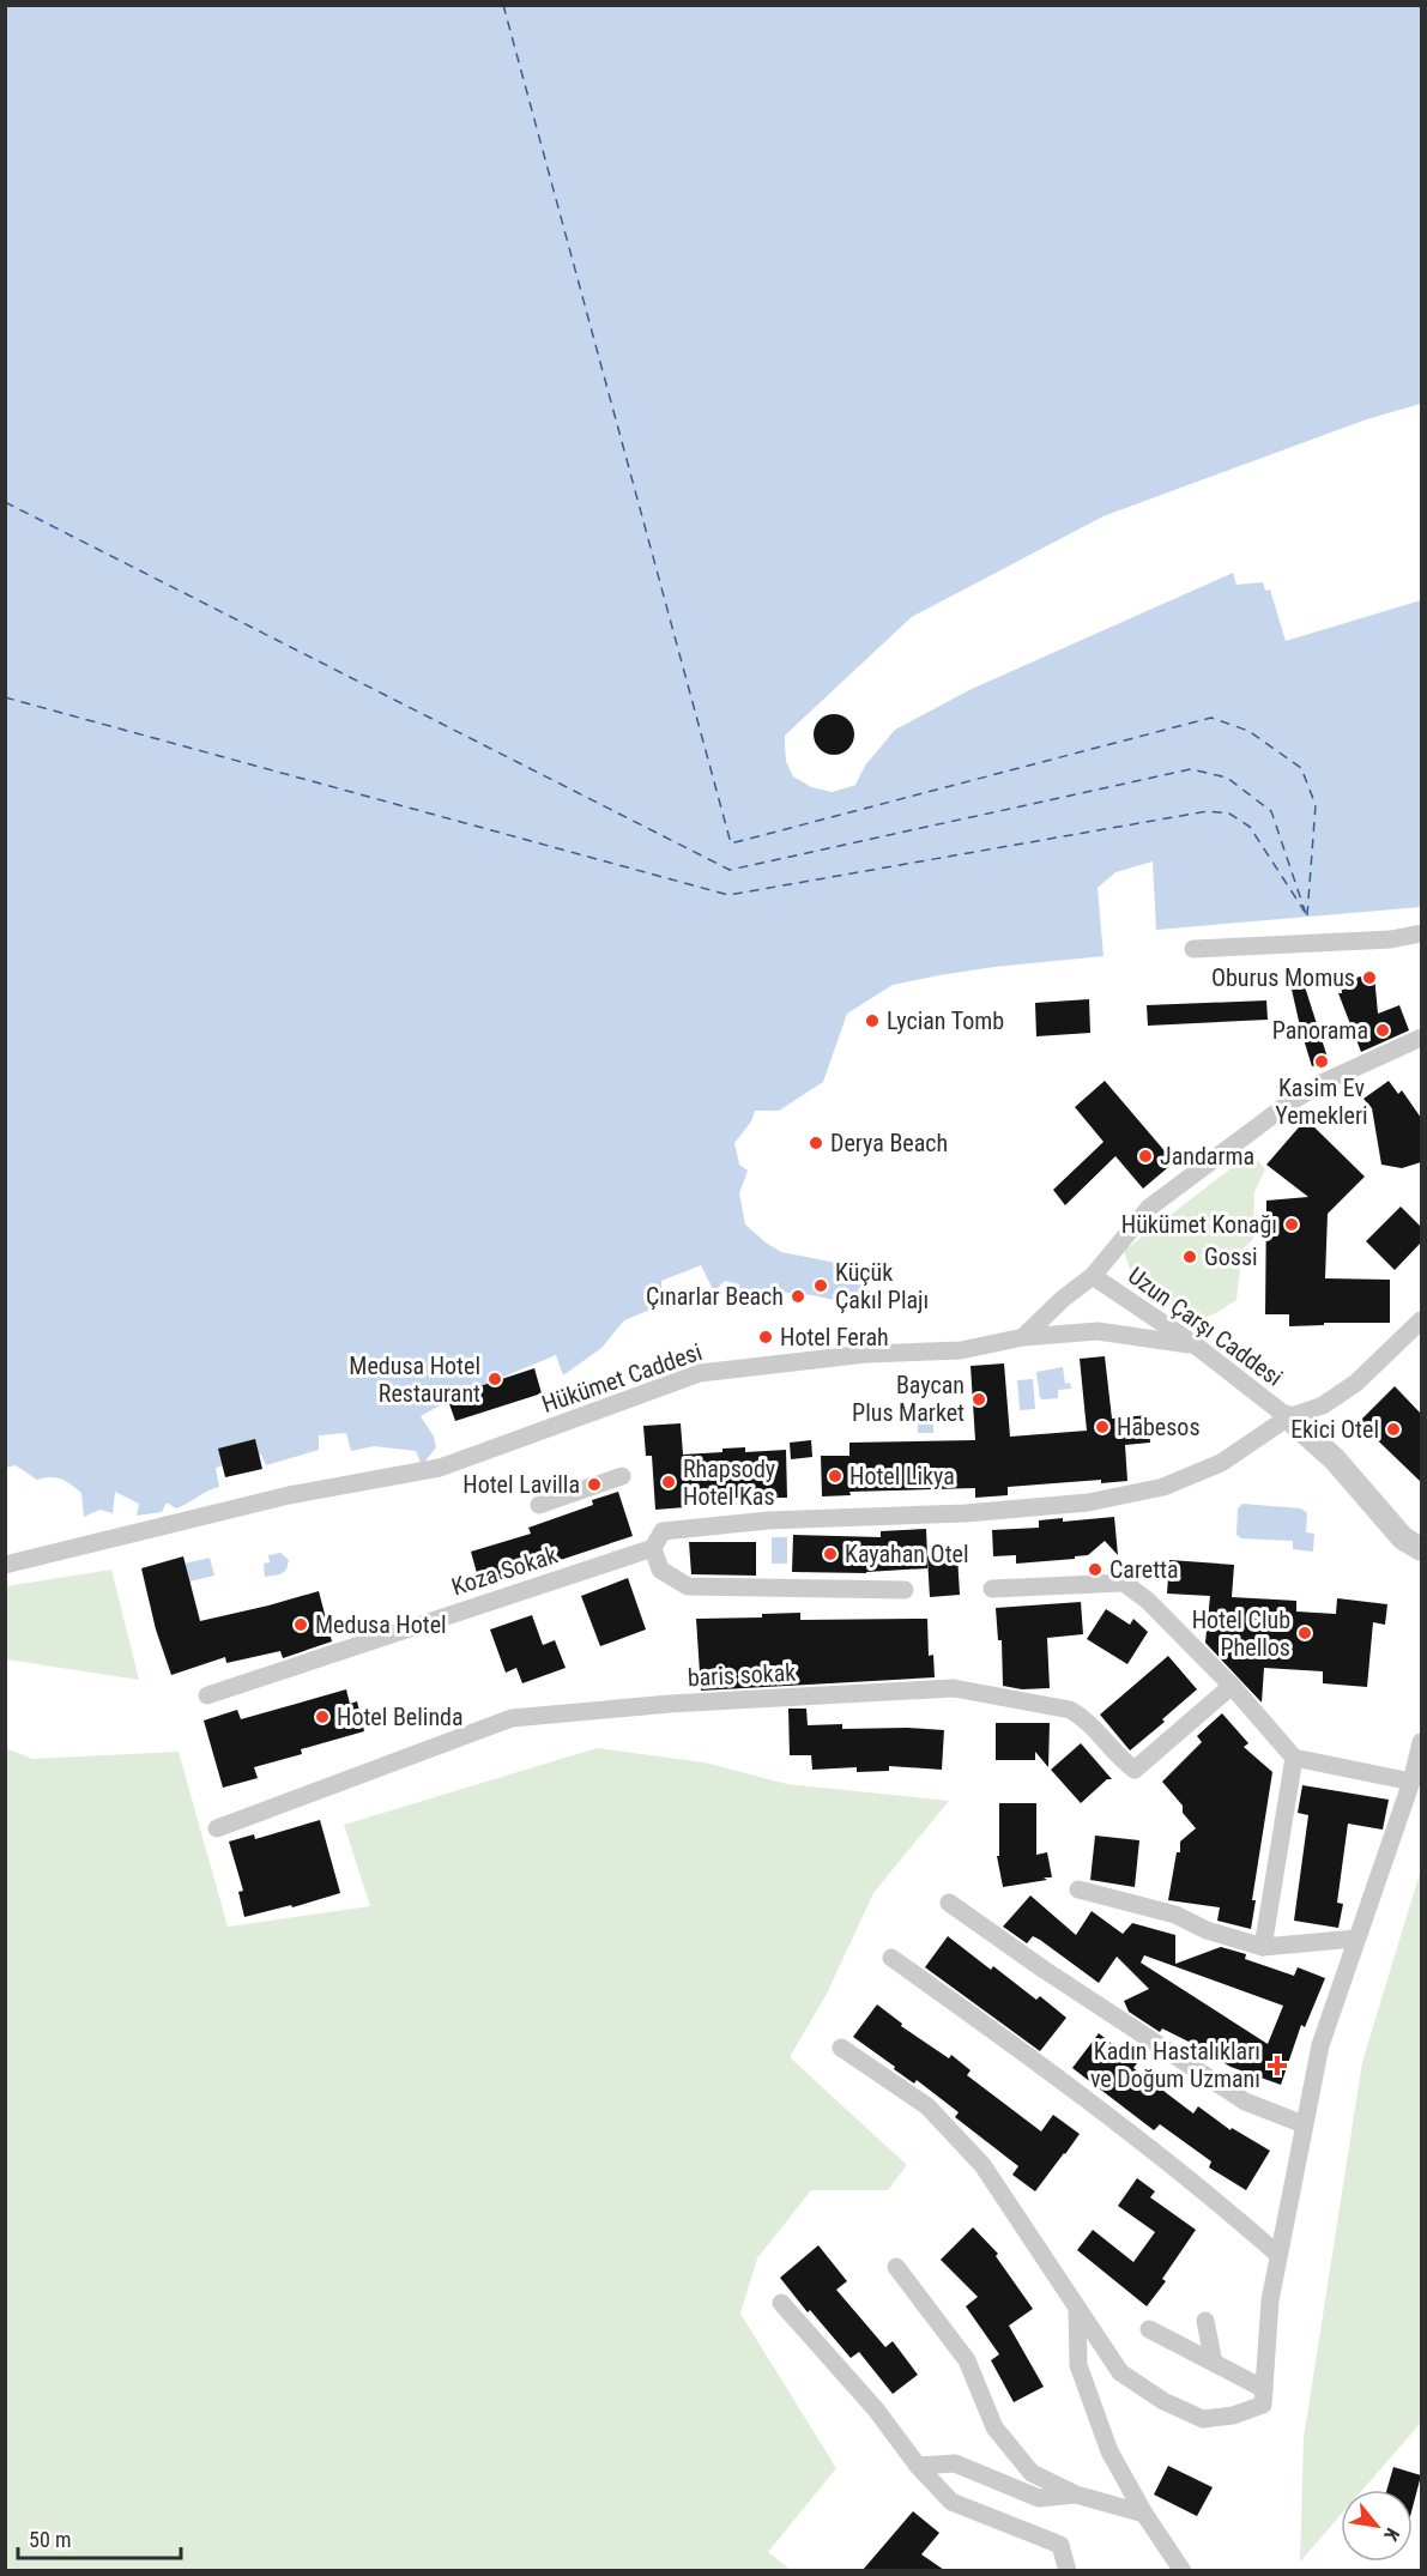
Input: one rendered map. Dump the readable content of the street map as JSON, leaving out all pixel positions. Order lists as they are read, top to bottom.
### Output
{
  "streets": {
    "street": [
      "Uzun Çarşı Caddesi",
      "Hükümet Caddesi",
      "Koza Sokak",
      "baris sokak"
    ]
  },
  "crossings": [
    ["Uzun Çarşı Caddesi", "Hükümet Caddesi"],
    ["Uzun Çarşı Caddesi", "Koza Sokak"]
  ],
  "places": {
    "other": [
      "Oburus Momus",
      "Lycian Tomb",
      "Panorama",
      "Kasim Ev Yemekleri",
      "Derya Beach",
      "Jandarma",
      "Hükümet Konağı",
      "Gossi",
      "Küçük Çakıl Plajı",
      "Çınarlar Beach",
      "Hotel Ferah",
      "Medusa Hotel Restaurant",
      "Baycan Plus Market",
      "Habesos",
      "Ekici Otel",
      "Hotel Likya",
      "Rhapsody Hotel Kas",
      "Hotel Lavilla",
      "Kayahan Otel",
      "Caretta",
      "Medusa Hotel",
      "Hotel Club Phellos",
      "Hotel Belinda"
    ],
    "health": ["Kadın Hastalıkları ve Doğum Uzmanı"]
  },
  "scale_bar": "50 m",
  "north": "bottom right"
}
